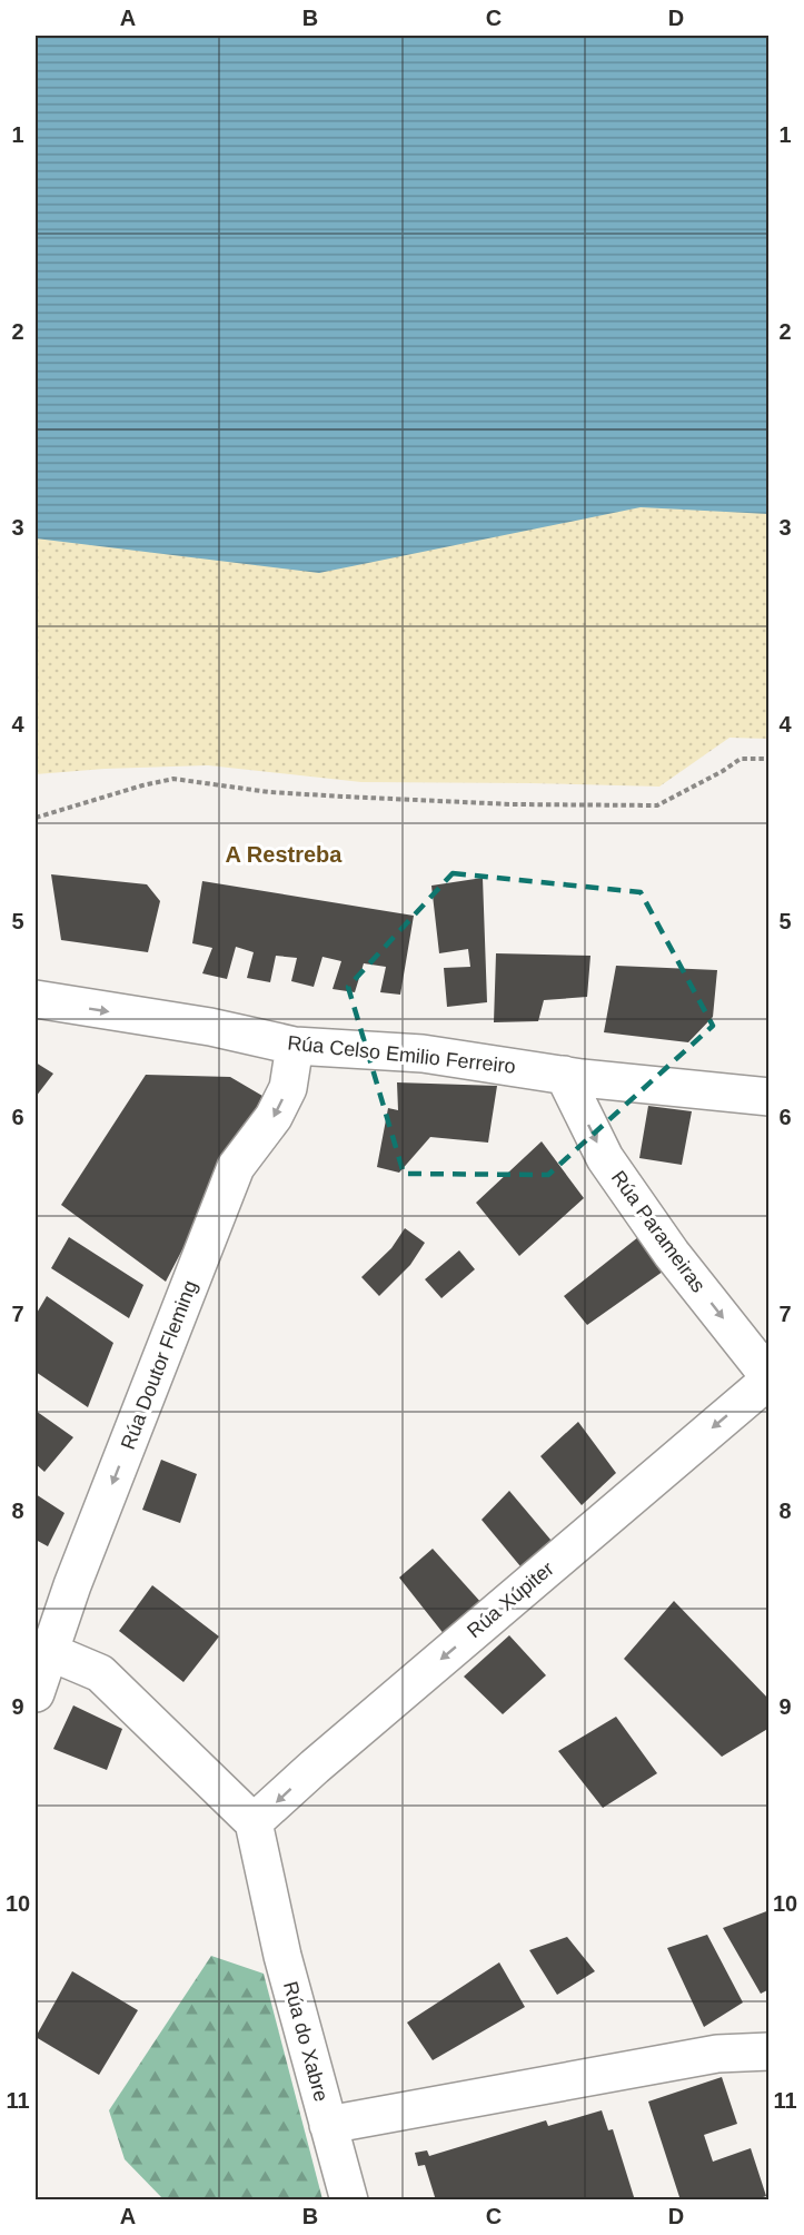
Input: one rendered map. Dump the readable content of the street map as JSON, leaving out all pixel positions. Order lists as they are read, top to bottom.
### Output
{
  "streets": {
    "street": [
      "Rúa Celso Emilio Ferreiro",
      "Rúa Parameiras",
      "Rúa Doutor Fleming",
      "Rúa Xúpiter",
      "Rúa do Xabre"
    ]
  },
  "crossings": [
    ["Rúa Celso Emilio Ferreiro", "Rúa Parameiras"],
    ["Rúa Celso Emilio Ferreiro", "Rúa Doutor Fleming"],
    ["Rúa Parameiras", "Rúa Xúpiter"],
    ["Rúa Xúpiter", "Rúa do Xabre"]
  ],
  "one_way": [
    "Rúa Celso Emilio Ferreiro",
    "Rúa Parameiras",
    "Rúa Doutor Fleming",
    "Rúa Xúpiter"
  ],
  "districts": ["A Restreba"],
  "grid": {
    "columns": [
      "A",
      "B",
      "C",
      "D"
    ],
    "rows": [
      "1",
      "2",
      "3",
      "4",
      "5",
      "6",
      "7",
      "8",
      "9",
      "10",
      "11"
    ]
  }
}
